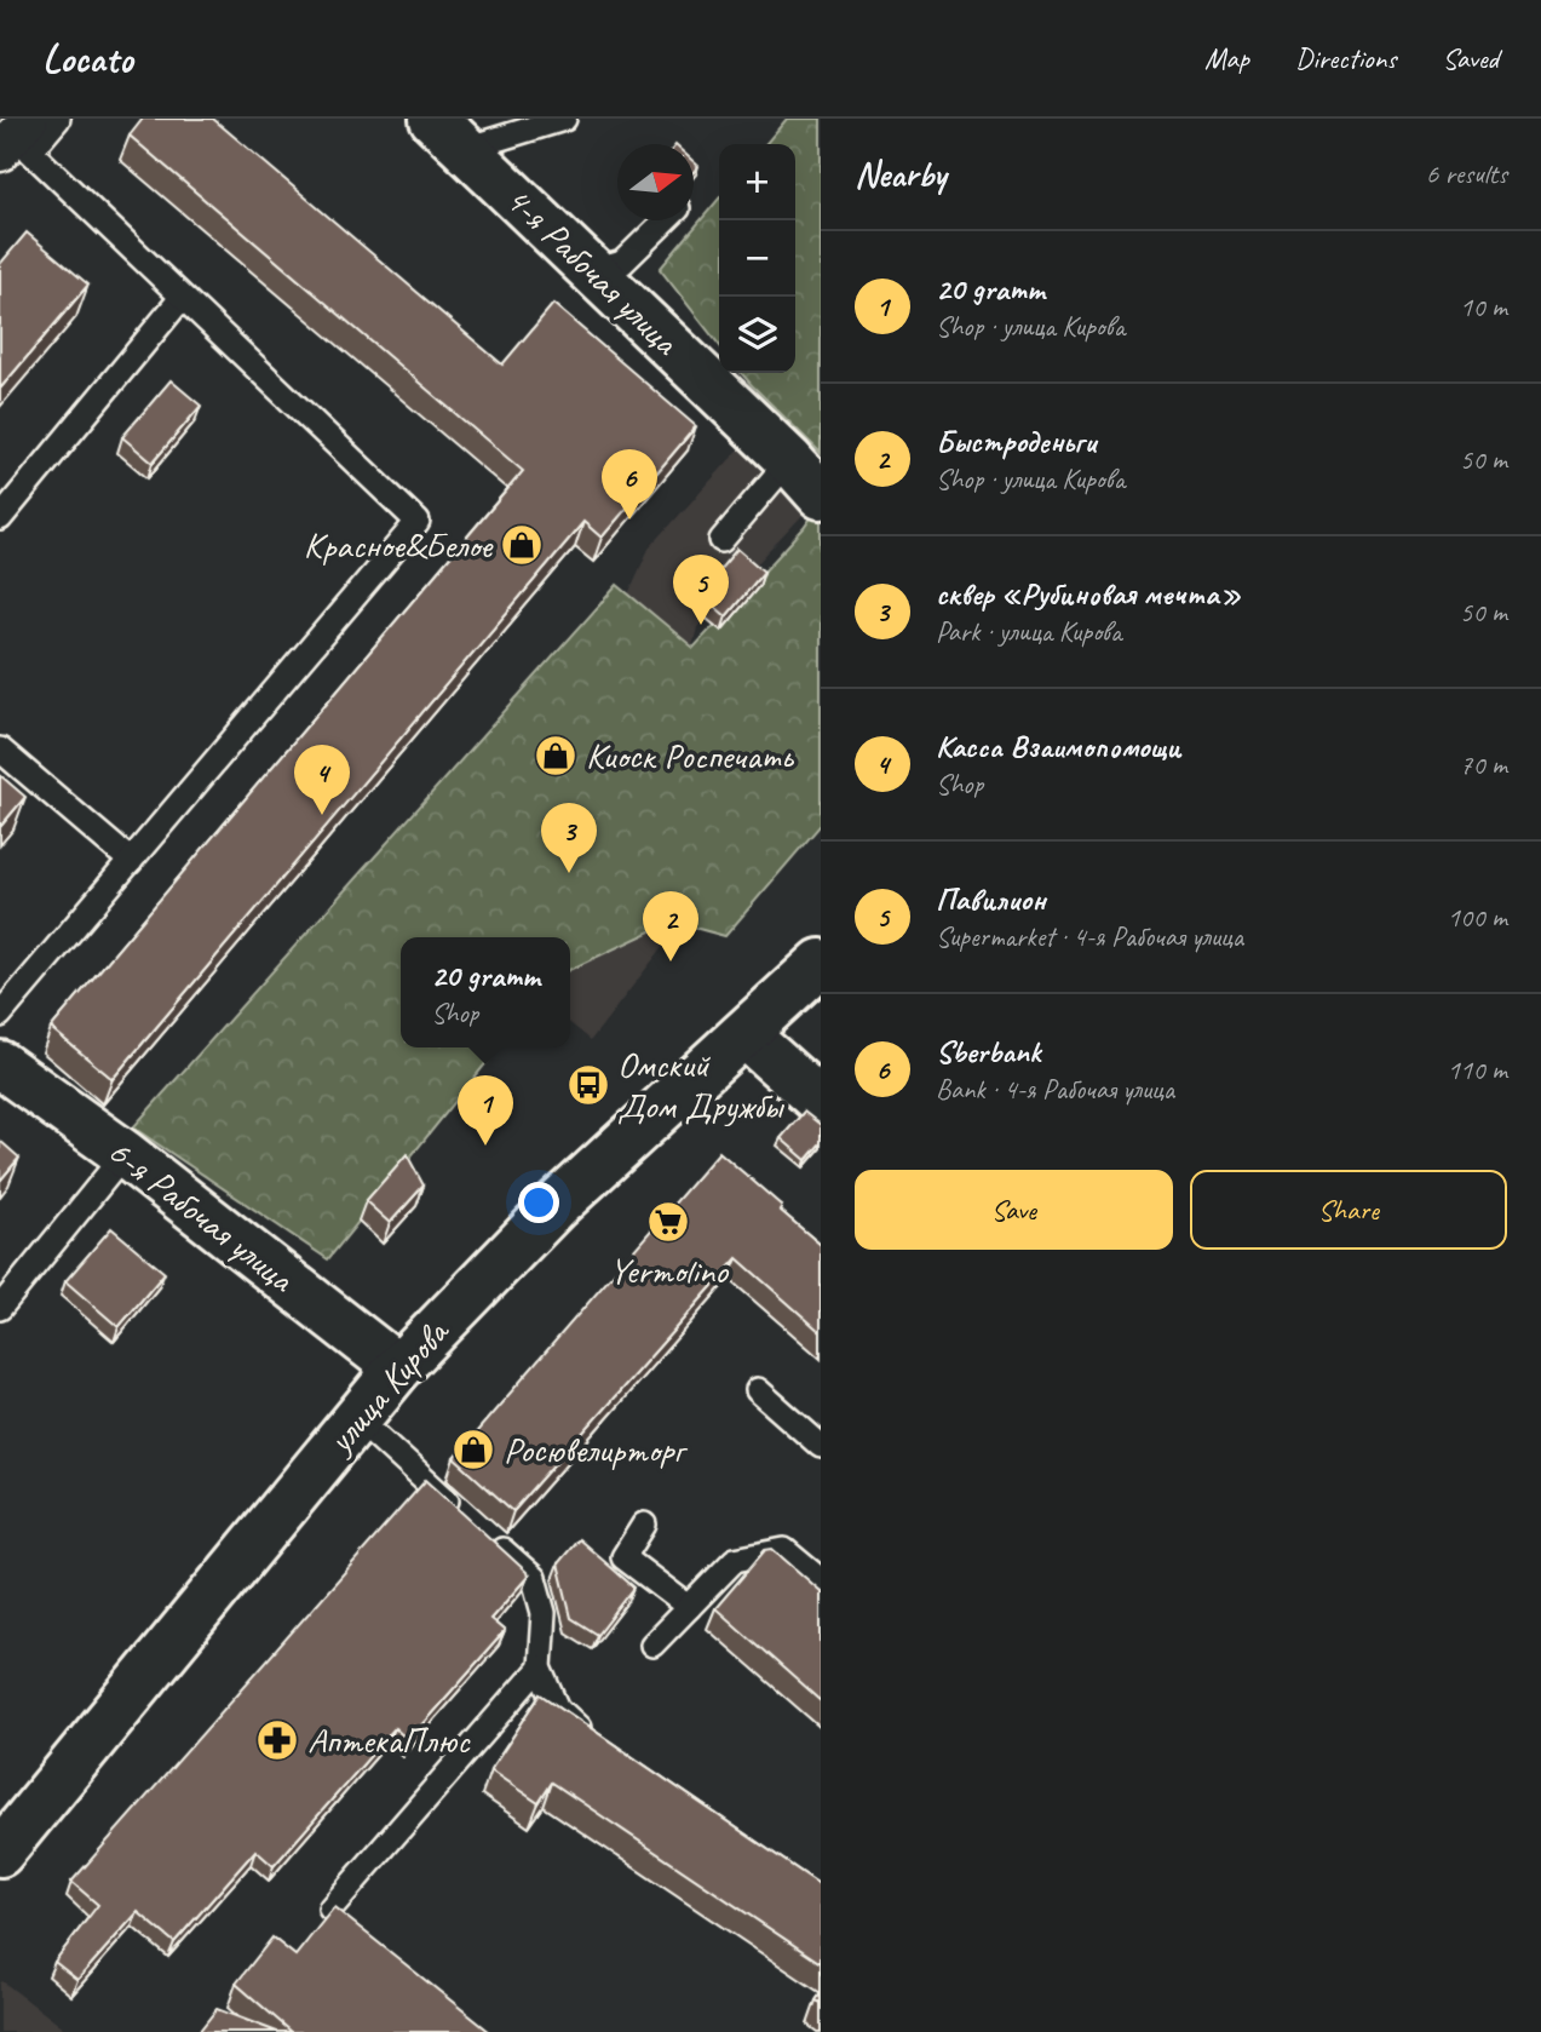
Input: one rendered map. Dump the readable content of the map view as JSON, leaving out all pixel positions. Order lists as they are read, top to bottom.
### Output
{
  "streets": {
    "main road": ["4-я Рабочая улица", "6-я Рабочая улица", "улица Кирова"]
  },
  "crossings": [
    ["6-я Рабочая улица", "улица Кирова"]
  ],
  "places": {
    "shop": ["Красное&Белое", "Киоск Роспечать", "Росювелирторг"],
    "bus stop": ["Омский Дом Дружбы"],
    "supermarket": ["Yermolino"],
    "pharmacy": ["АптекаПлюс"]
  },
  "north": "right",
  "page": {
    "header": "Locato",
    "nav": ["Map", "Directions", "Saved"],
    "heading": ["Nearby", "6 results"],
    "map_buttons": ["+", "−"],
    "list": [
      {
        "mark": "1",
        "name": "20 gramm",
        "note": "Shop · улица Кирова",
        "value": "10 m"
      },
      {
        "mark": "2",
        "name": "Быстроденьги",
        "note": "Shop · улица Кирова",
        "value": "50 m"
      },
      {
        "mark": "3",
        "name": "сквер «Рубиновая мечта»",
        "note": "Park · улица Кирова",
        "value": "50 m"
      },
      {
        "mark": "4",
        "name": "Касса Взаимопомощи",
        "note": "Shop",
        "value": "70 m"
      },
      {
        "mark": "5",
        "name": "Павилион",
        "note": "Supermarket · 4-я Рабочая улица",
        "value": "100 m"
      },
      {
        "mark": "6",
        "name": "Sberbank",
        "note": "Bank · 4-я Рабочая улица",
        "value": "110 m"
      }
    ],
    "pins": [
      "6",
      "5",
      "4",
      "3",
      "2",
      "1"
    ],
    "popup": ["20 gramm", "Shop"],
    "buttons": ["Save", "Share"]
  }
}
